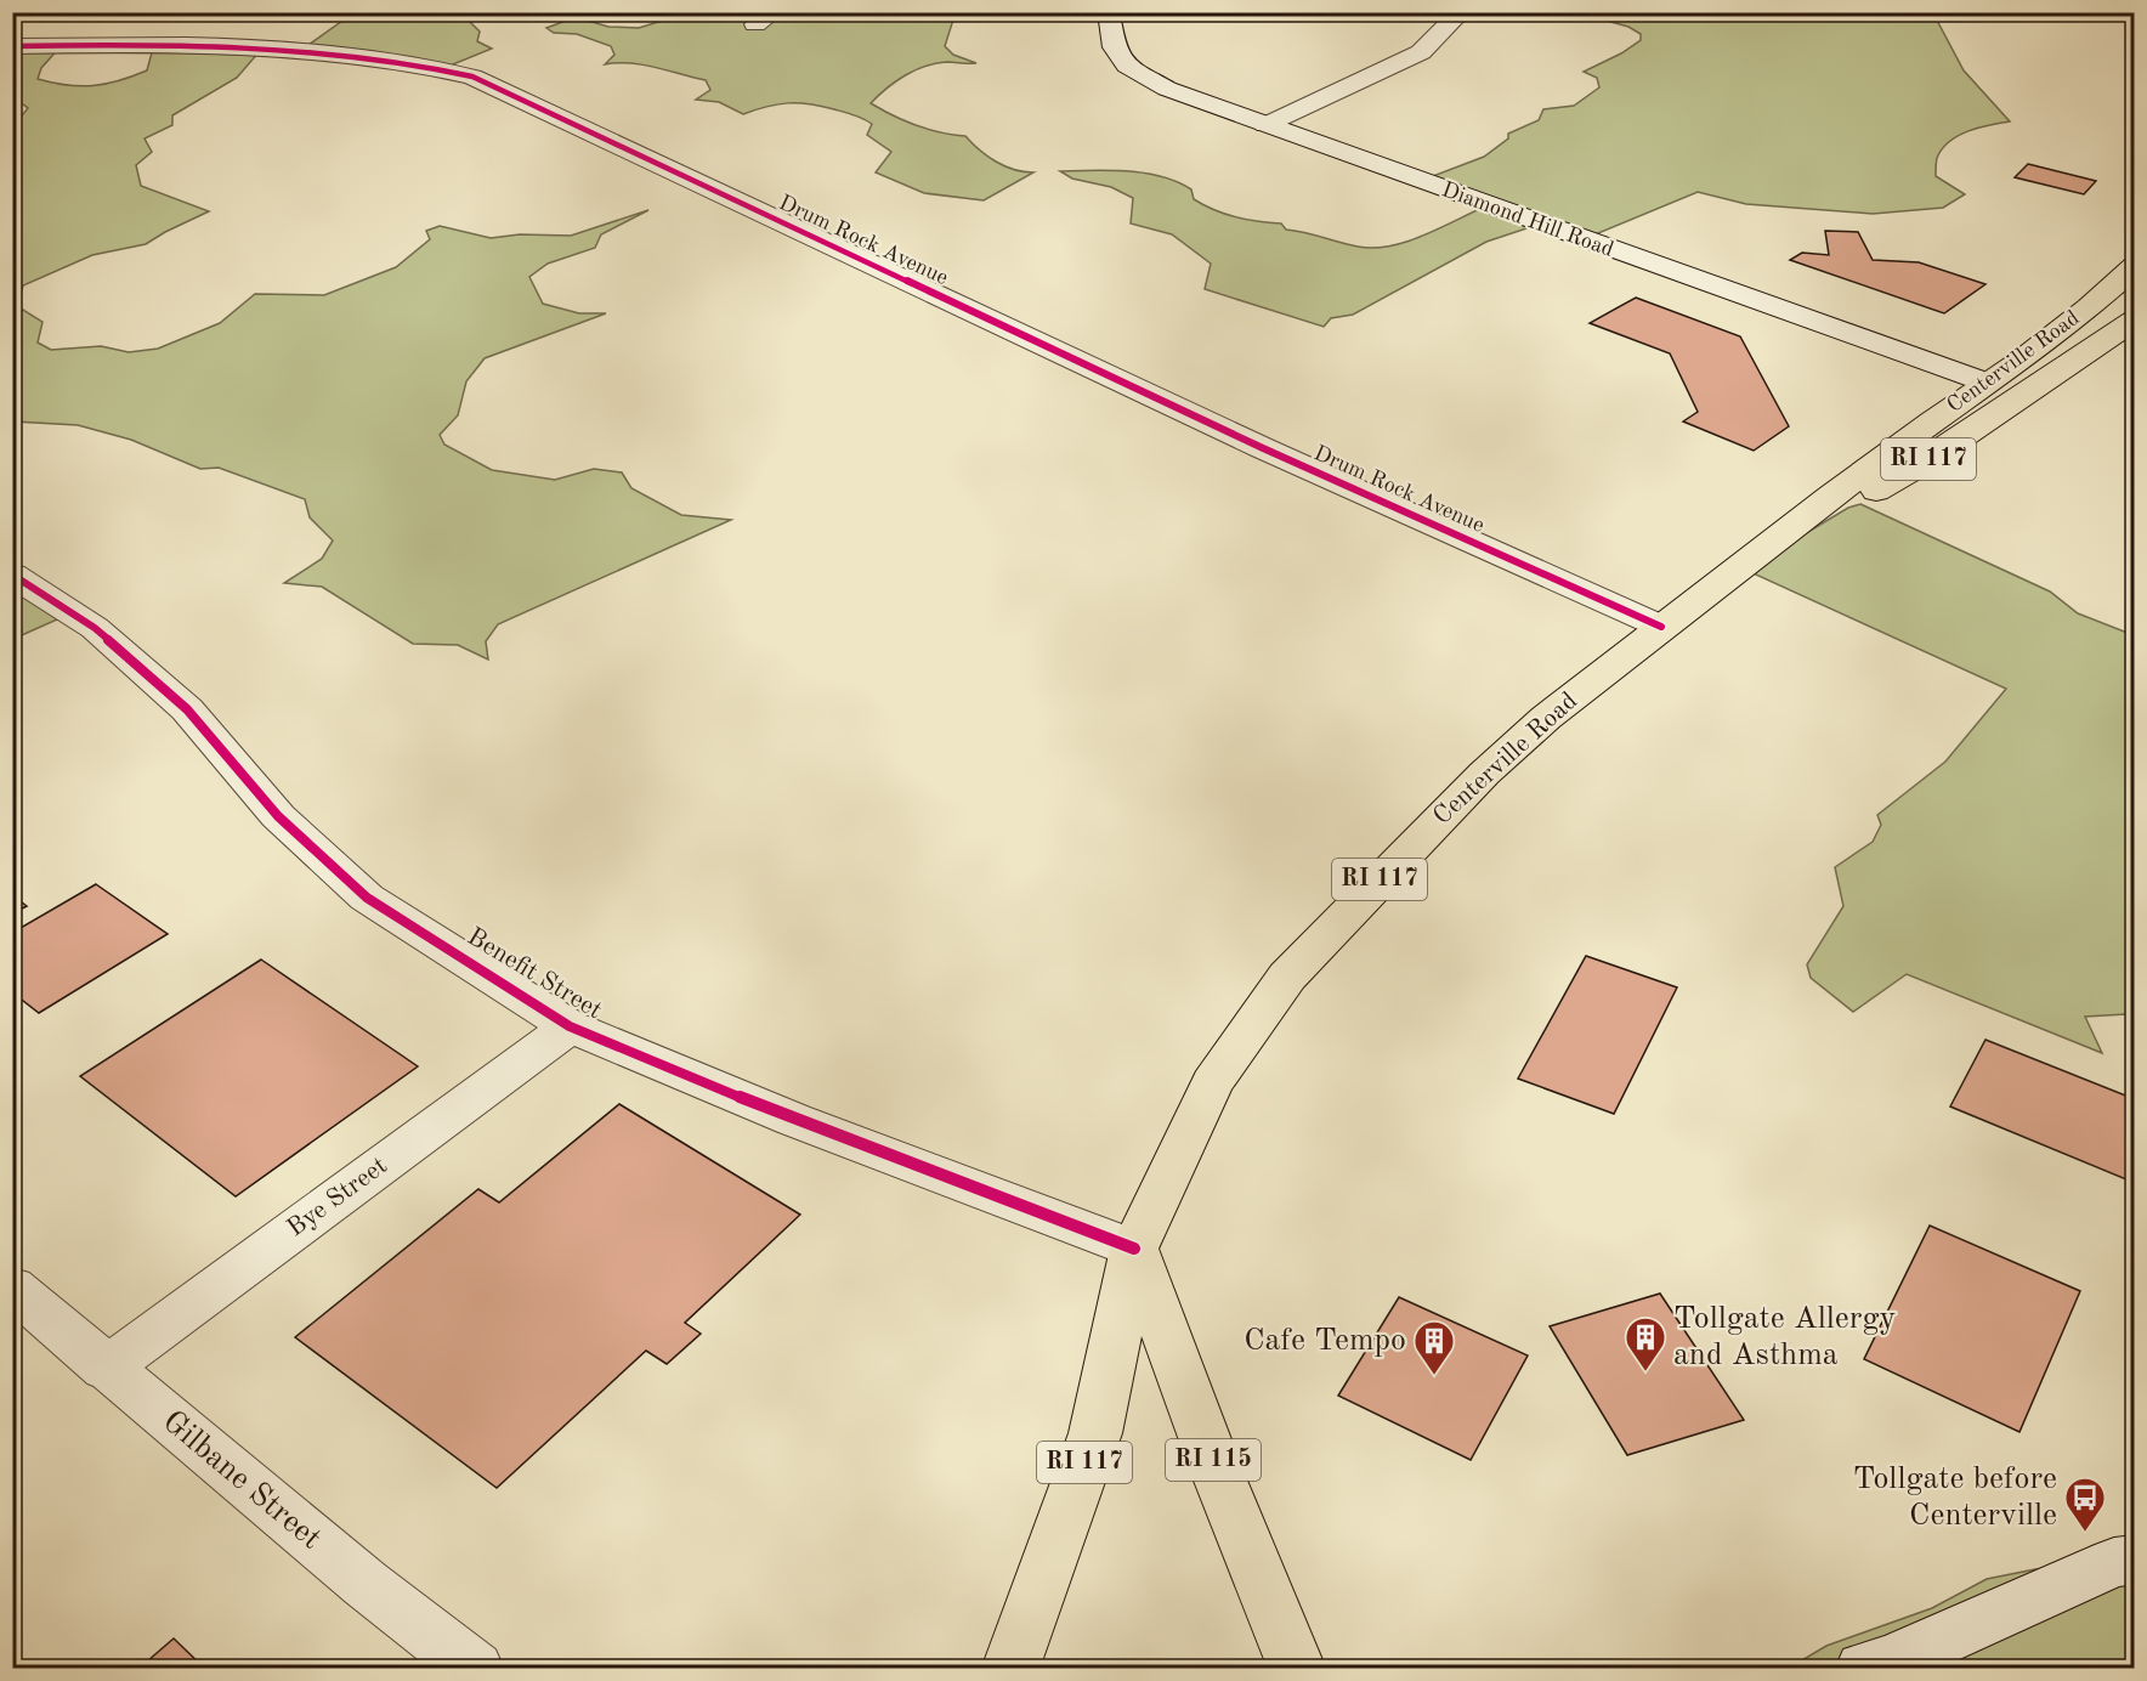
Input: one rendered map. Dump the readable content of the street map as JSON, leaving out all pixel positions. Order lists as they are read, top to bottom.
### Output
{
  "streets": {
    "main road": ["Centerville Road", "RI 117", "RI 115"],
    "street": [
      "Diamond Hill Road",
      "Drum Rock Avenue",
      "Benefit Street",
      "Bye Street",
      "Gilbane Street"
    ]
  },
  "crossings": [
    ["Diamond Hill Road", "Centerville Road"],
    ["Drum Rock Avenue", "Centerville Road"],
    ["Centerville Road", "Benefit Street"],
    ["Centerville Road", "RI 115"],
    ["Benefit Street", "Bye Street"],
    ["Benefit Street", "RI 115"],
    ["Bye Street", "Gilbane Street"]
  ],
  "places": {
    "building": ["Tollgate Allergy and Asthma", "Cafe Tempo"],
    "bus stop": ["Tollgate before Centerville"]
  }
}
